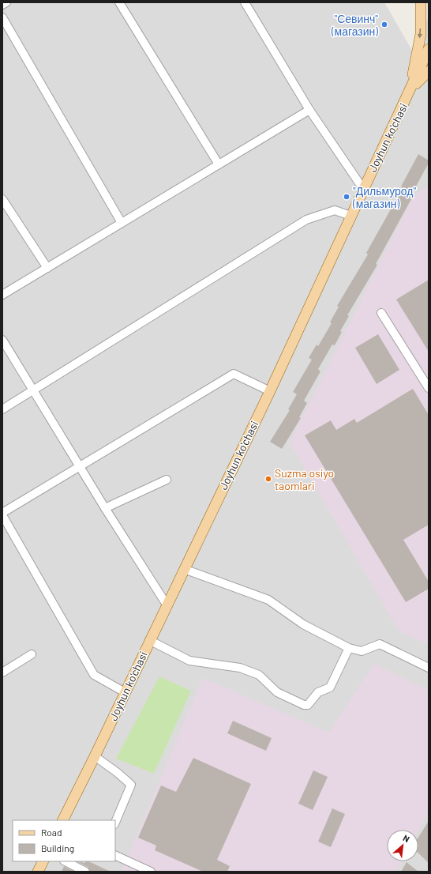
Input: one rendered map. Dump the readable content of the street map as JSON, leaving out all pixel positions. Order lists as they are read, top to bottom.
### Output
{
  "streets": {
    "main road": ["Joyhun ko'chasi"]
  },
  "places": ["\"Севинч\" (магазин)", "\"Дильмурод\" (магазин)", "Suzma osiyo taomlari"],
  "legend": ["Road", "Building"],
  "north": "top right"
}
